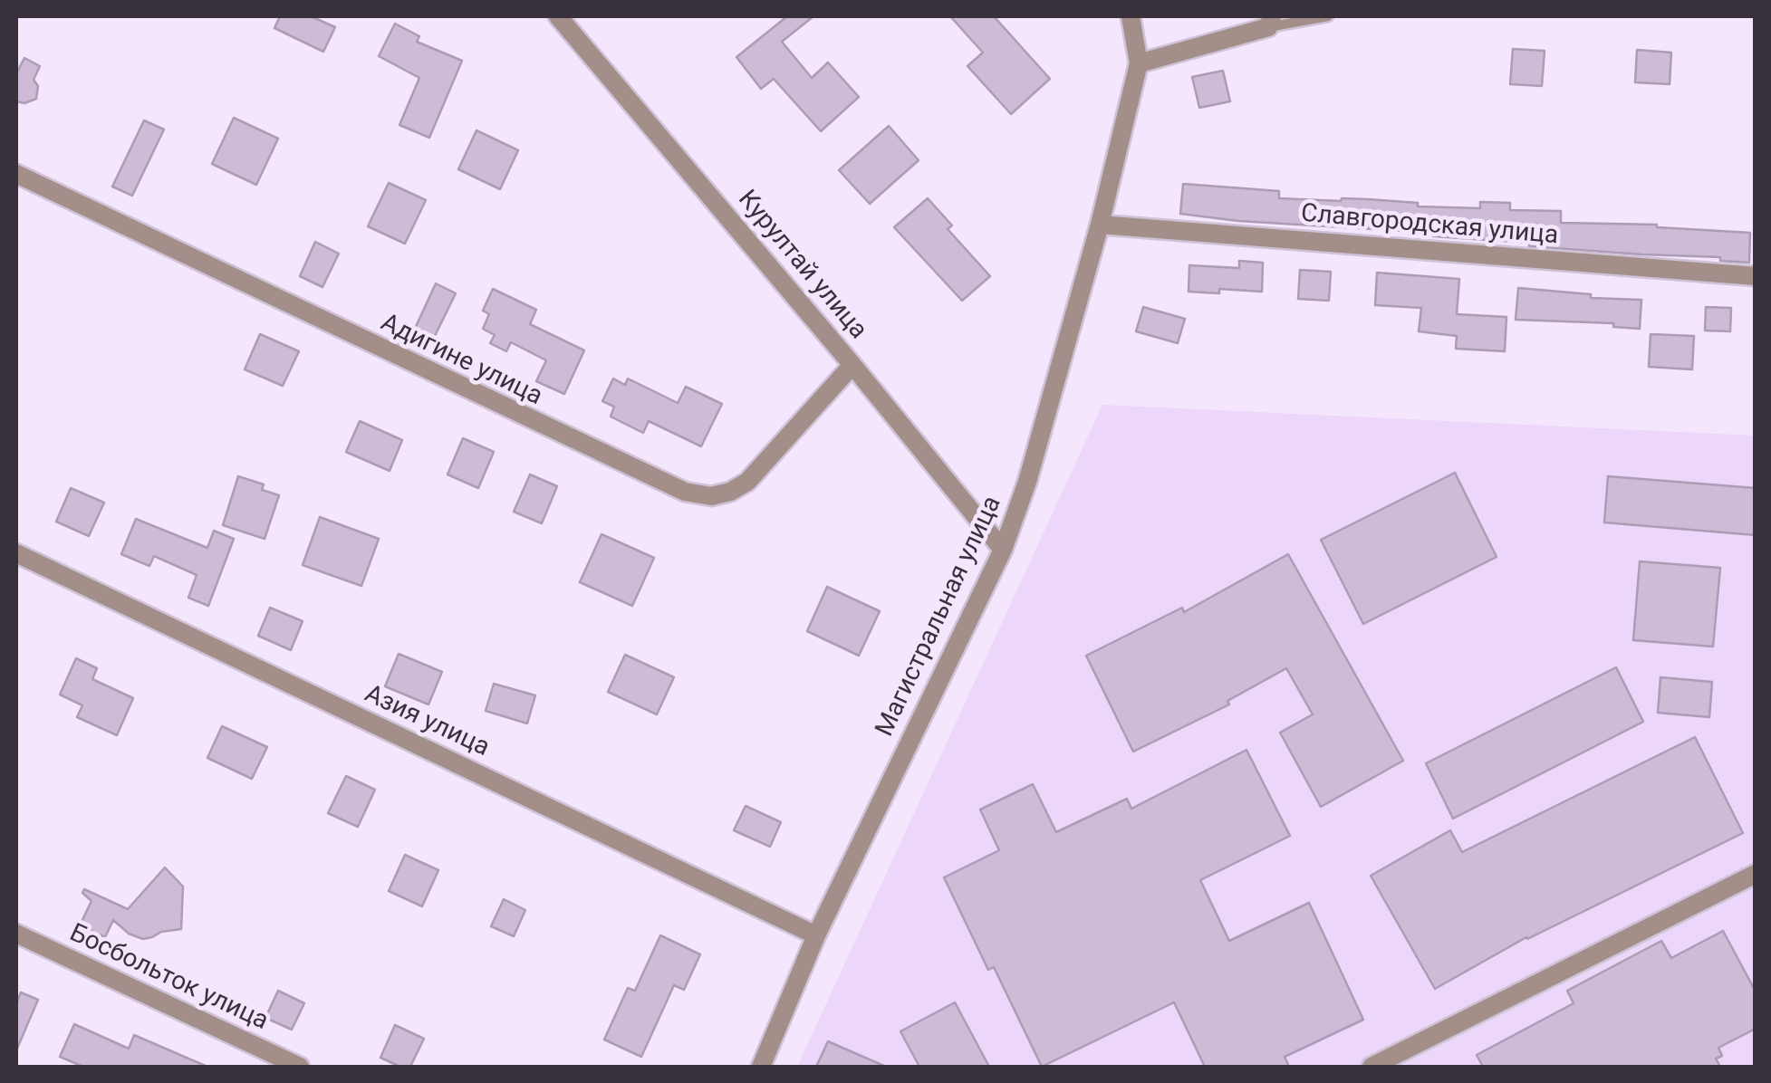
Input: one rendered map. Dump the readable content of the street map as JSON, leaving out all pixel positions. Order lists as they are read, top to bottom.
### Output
{
  "streets": {
    "street": [
      "Славгородская улица",
      "Курултай улица",
      "Адигине улица",
      "Магистральная улица",
      "Азия улица",
      "Босбольток улица"
    ]
  },
  "crossings": [
    ["Славгородская улица", "Магистральная улица"],
    ["Курултай улица", "Адигине улица"],
    ["Курултай улица", "Магистральная улица"],
    ["Магистральная улица", "Азия улица"]
  ]
}
